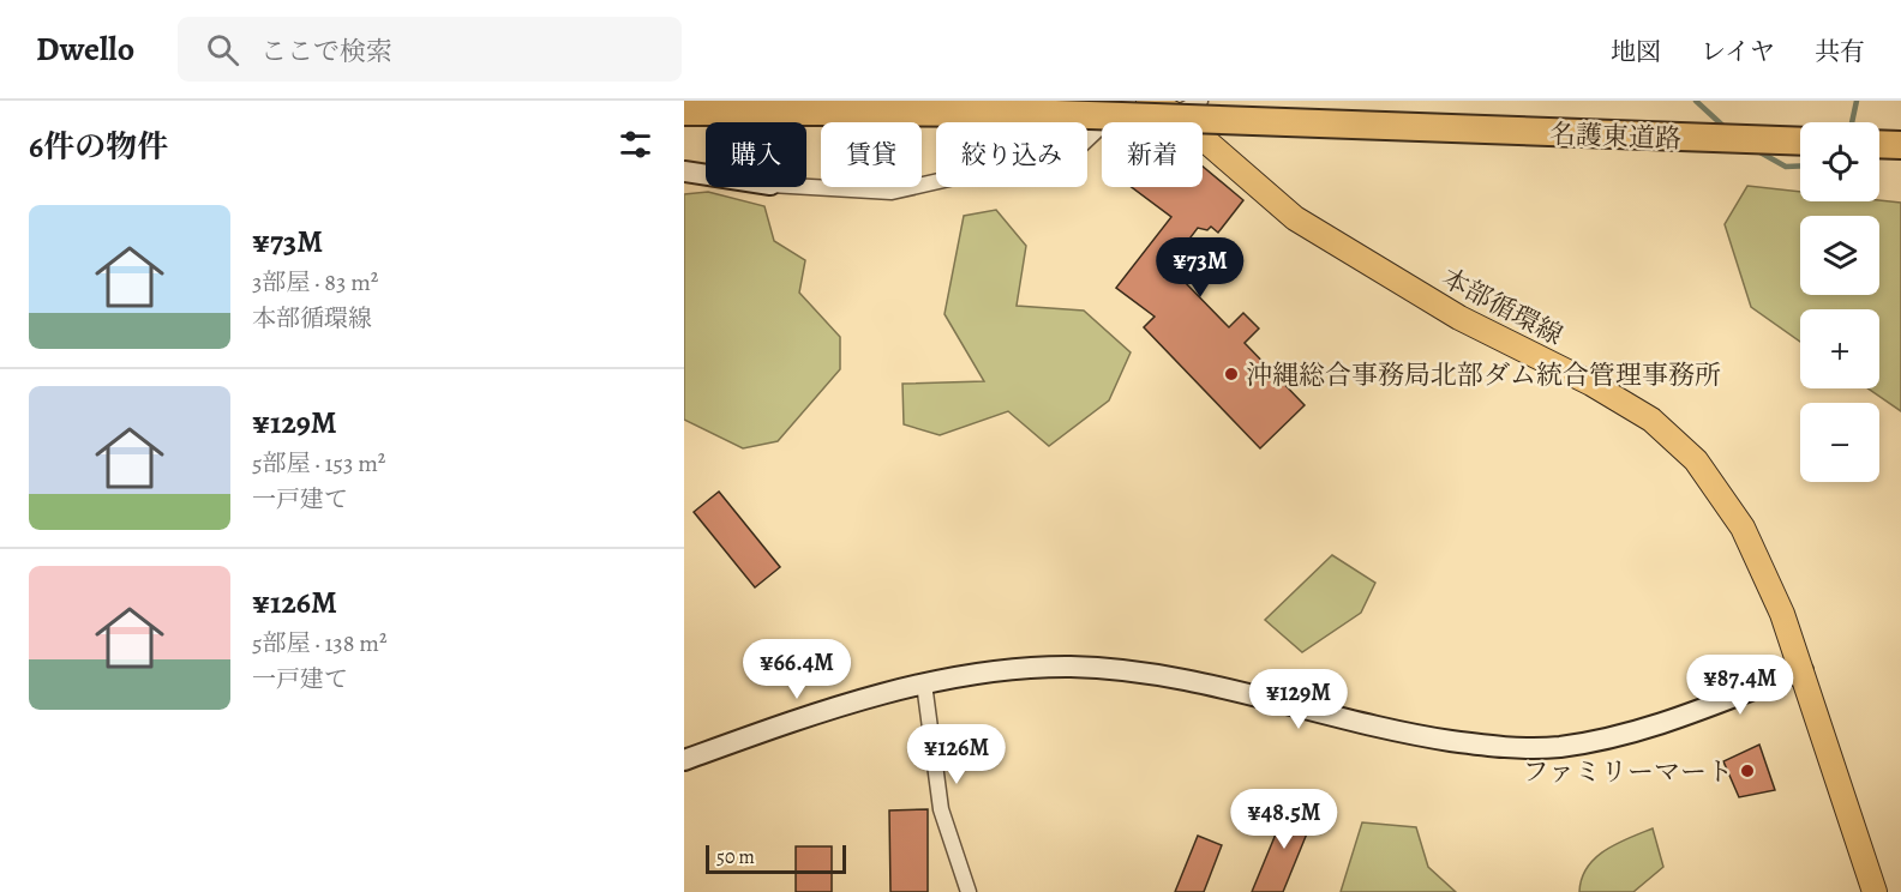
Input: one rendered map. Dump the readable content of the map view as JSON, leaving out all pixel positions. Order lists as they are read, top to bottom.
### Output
{
  "streets": {
    "highway": ["名護東道路"],
    "main road": ["本部循環線"]
  },
  "places": ["沖縄総合事務局北部ダム統合管理事務所", "ファミリーマート"],
  "scale_bar": "50 m",
  "page": {
    "header": "Dwello",
    "search": "ここで検索",
    "nav": ["地図", "レイヤ", "共有"],
    "heading": "6件の物件",
    "map_buttons": ["+", "−"],
    "chip": [
      "購入",
      "賃貸",
      "絞り込み",
      "新着"
    ],
    "list": [
      {
        "name": "¥73M",
        "note": "3部屋 · 83 m² · 本部循環線"
      },
      {
        "name": "¥129M",
        "note": "5部屋 · 153 m² · 一戸建て"
      },
      {
        "name": "¥126M",
        "note": "5部屋 · 138 m² · 一戸建て"
      }
    ],
    "price": [
      "¥73M",
      "¥66.4M",
      "¥87.4M",
      "¥129M",
      "¥126M",
      "¥48.5M"
    ],
    "scale": "50 m"
  }
}
